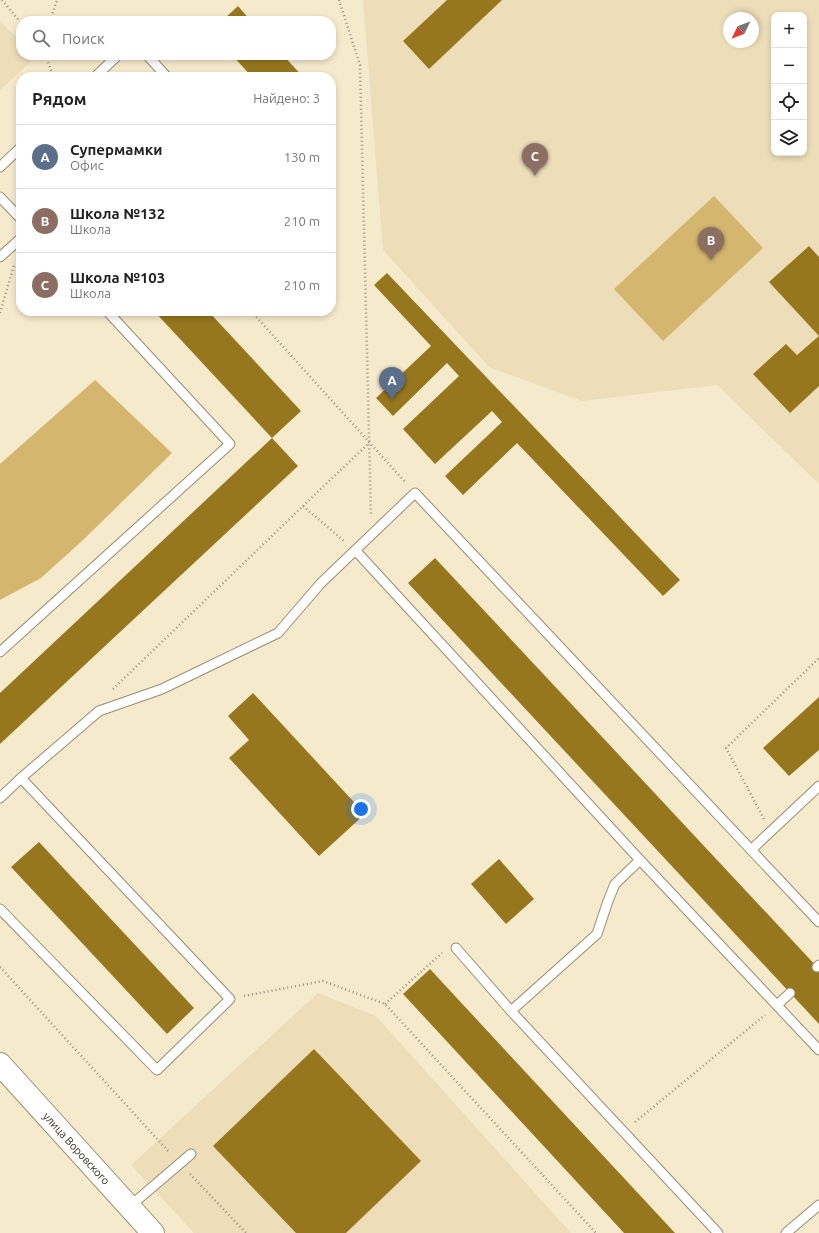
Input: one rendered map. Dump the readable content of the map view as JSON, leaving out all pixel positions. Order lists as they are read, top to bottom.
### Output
{
  "streets": {
    "street": ["улица Воровского"]
  },
  "north": "bottom left",
  "page": {
    "map_buttons": ["+", "−"],
    "search": "Поиск",
    "heading": ["Рядом", "Найдено: 3"],
    "list": [
      {
        "mark": "A",
        "name": "Супермамки",
        "note": "Офис",
        "value": "130 m"
      },
      {
        "mark": "B",
        "name": "Школа №132",
        "note": "Школа",
        "value": "210 m"
      },
      {
        "mark": "C",
        "name": "Школа №103",
        "note": "Школа",
        "value": "210 m"
      }
    ],
    "pins": ["C", "B", "A"]
  }
}
